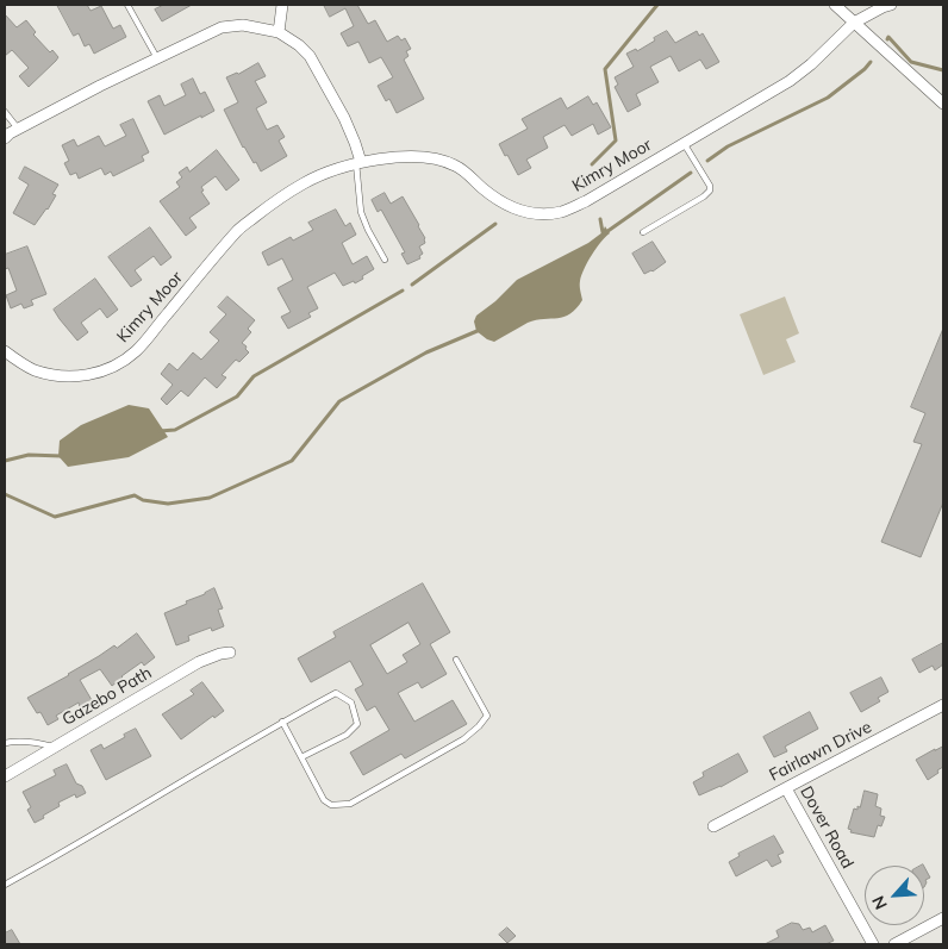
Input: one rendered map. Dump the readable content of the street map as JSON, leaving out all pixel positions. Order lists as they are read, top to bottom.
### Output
{
  "streets": {
    "street": [
      "Kimry Moor",
      "Gazebo Path",
      "Fairlawn Drive",
      "Dover Road"
    ]
  },
  "crossings": [
    ["Fairlawn Drive", "Dover Road"]
  ],
  "north": "bottom left"
}
